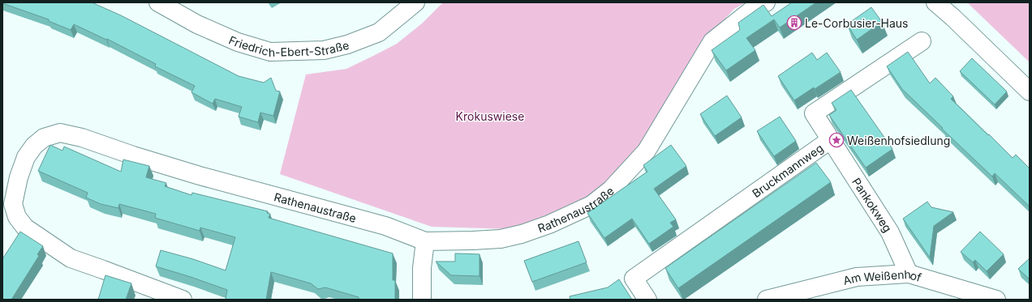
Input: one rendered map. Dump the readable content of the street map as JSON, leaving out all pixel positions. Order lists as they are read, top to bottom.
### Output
{
  "streets": {
    "street": [
      "Friedrich-Ebert-Straße",
      "Bruckmannweg",
      "Pankokweg",
      "Rathenaustraße",
      "Am Weißenhof"
    ]
  },
  "crossings": [
    ["Bruckmannweg", "Pankokweg"],
    ["Pankokweg", "Am Weißenhof"]
  ],
  "parks": ["Krokuswiese"],
  "places": {
    "building": ["Le-Corbusier-Haus"],
    "place": ["Weißenhofsiedlung"]
  }
}
